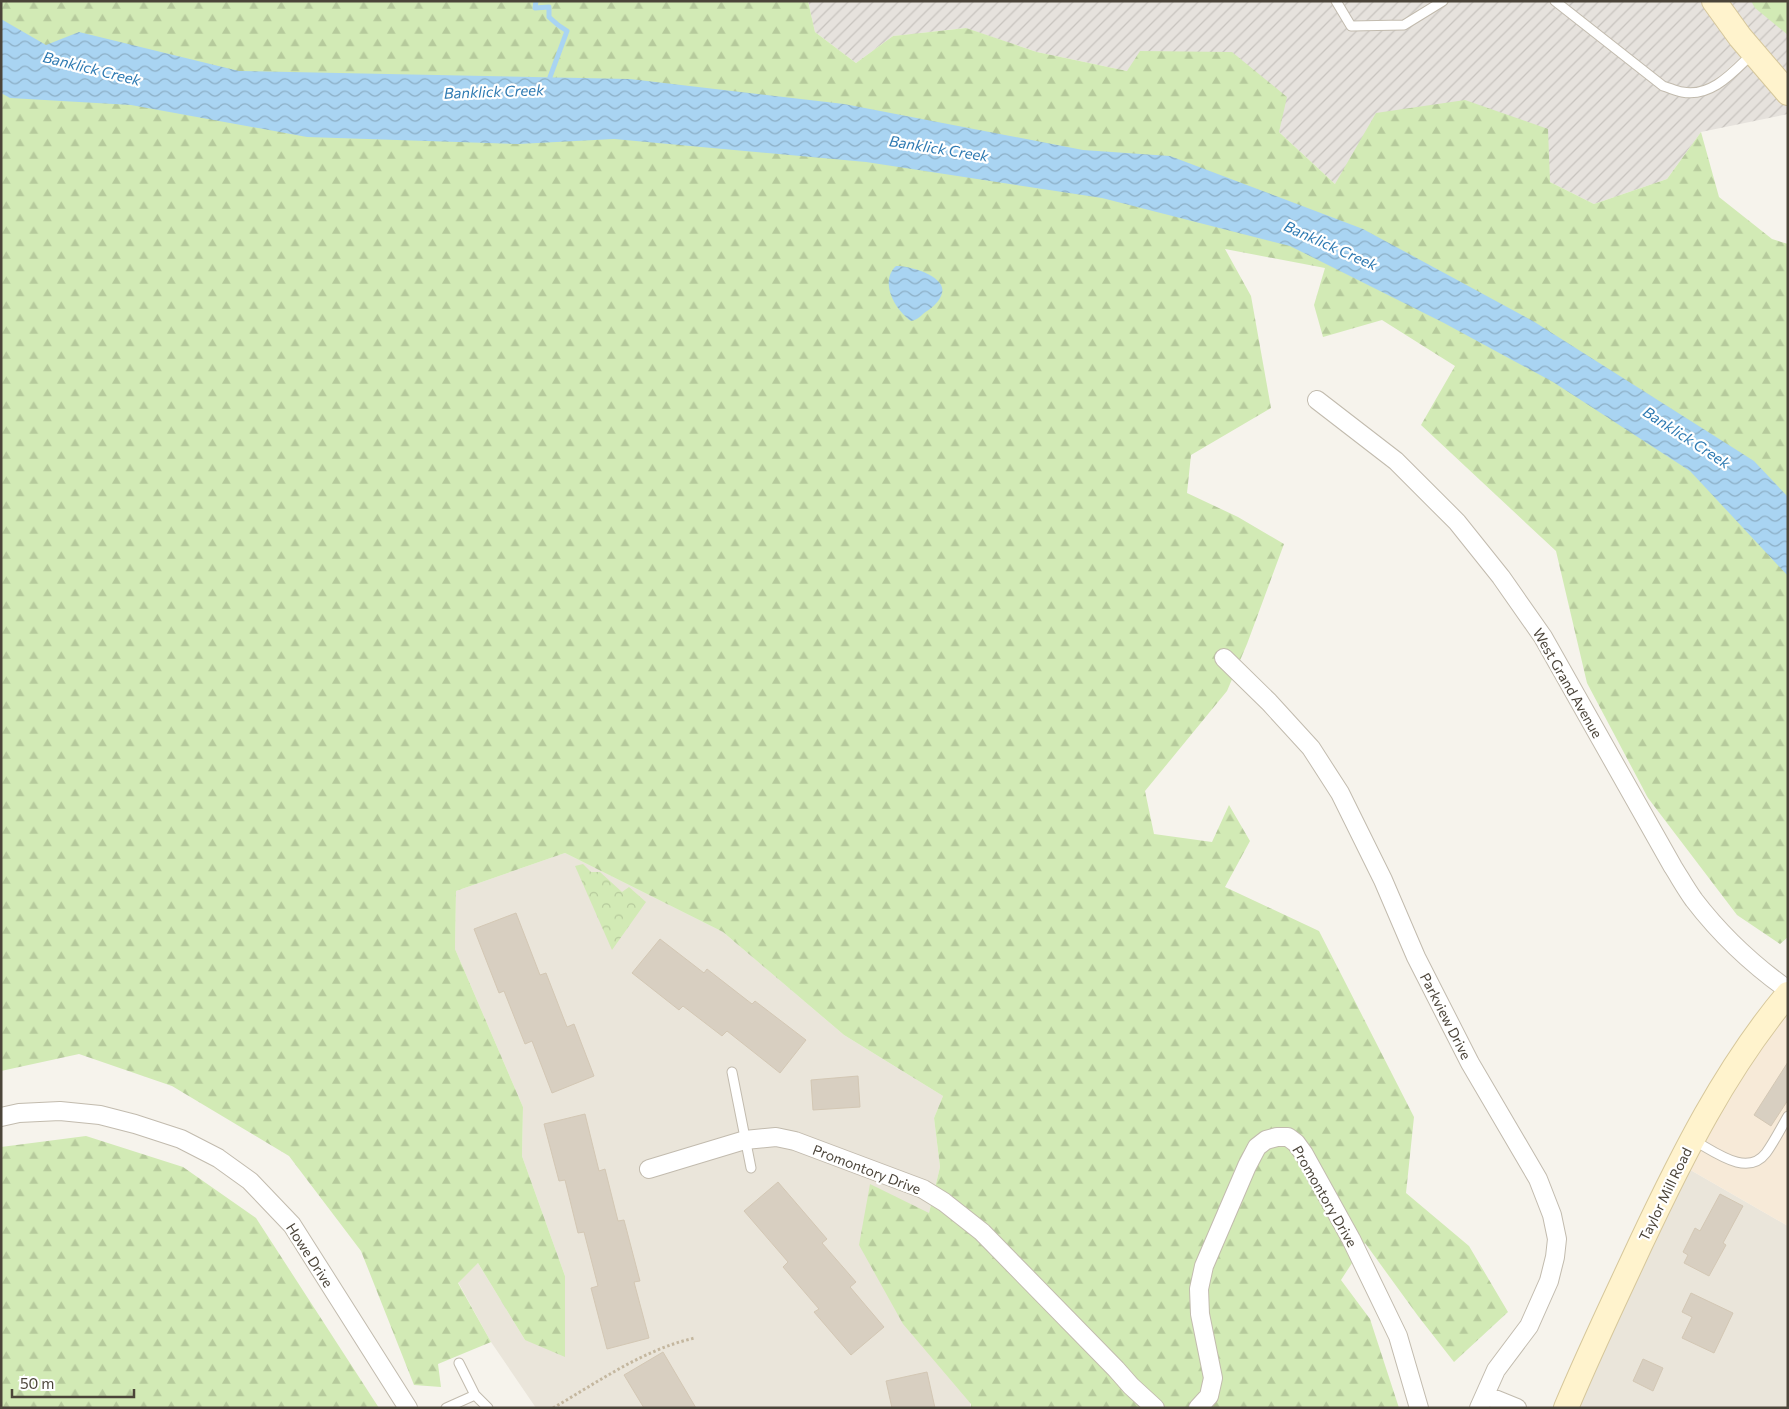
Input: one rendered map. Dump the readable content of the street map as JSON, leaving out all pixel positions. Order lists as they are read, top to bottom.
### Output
{
  "streets": {
    "main road": ["Taylor Mill Road"],
    "street": [
      "West Grand Avenue",
      "Parkview Drive",
      "Promontory Drive",
      "Howe Drive"
    ]
  },
  "water": ["Banklick Creek"],
  "scale_bar": "50 m"
}
